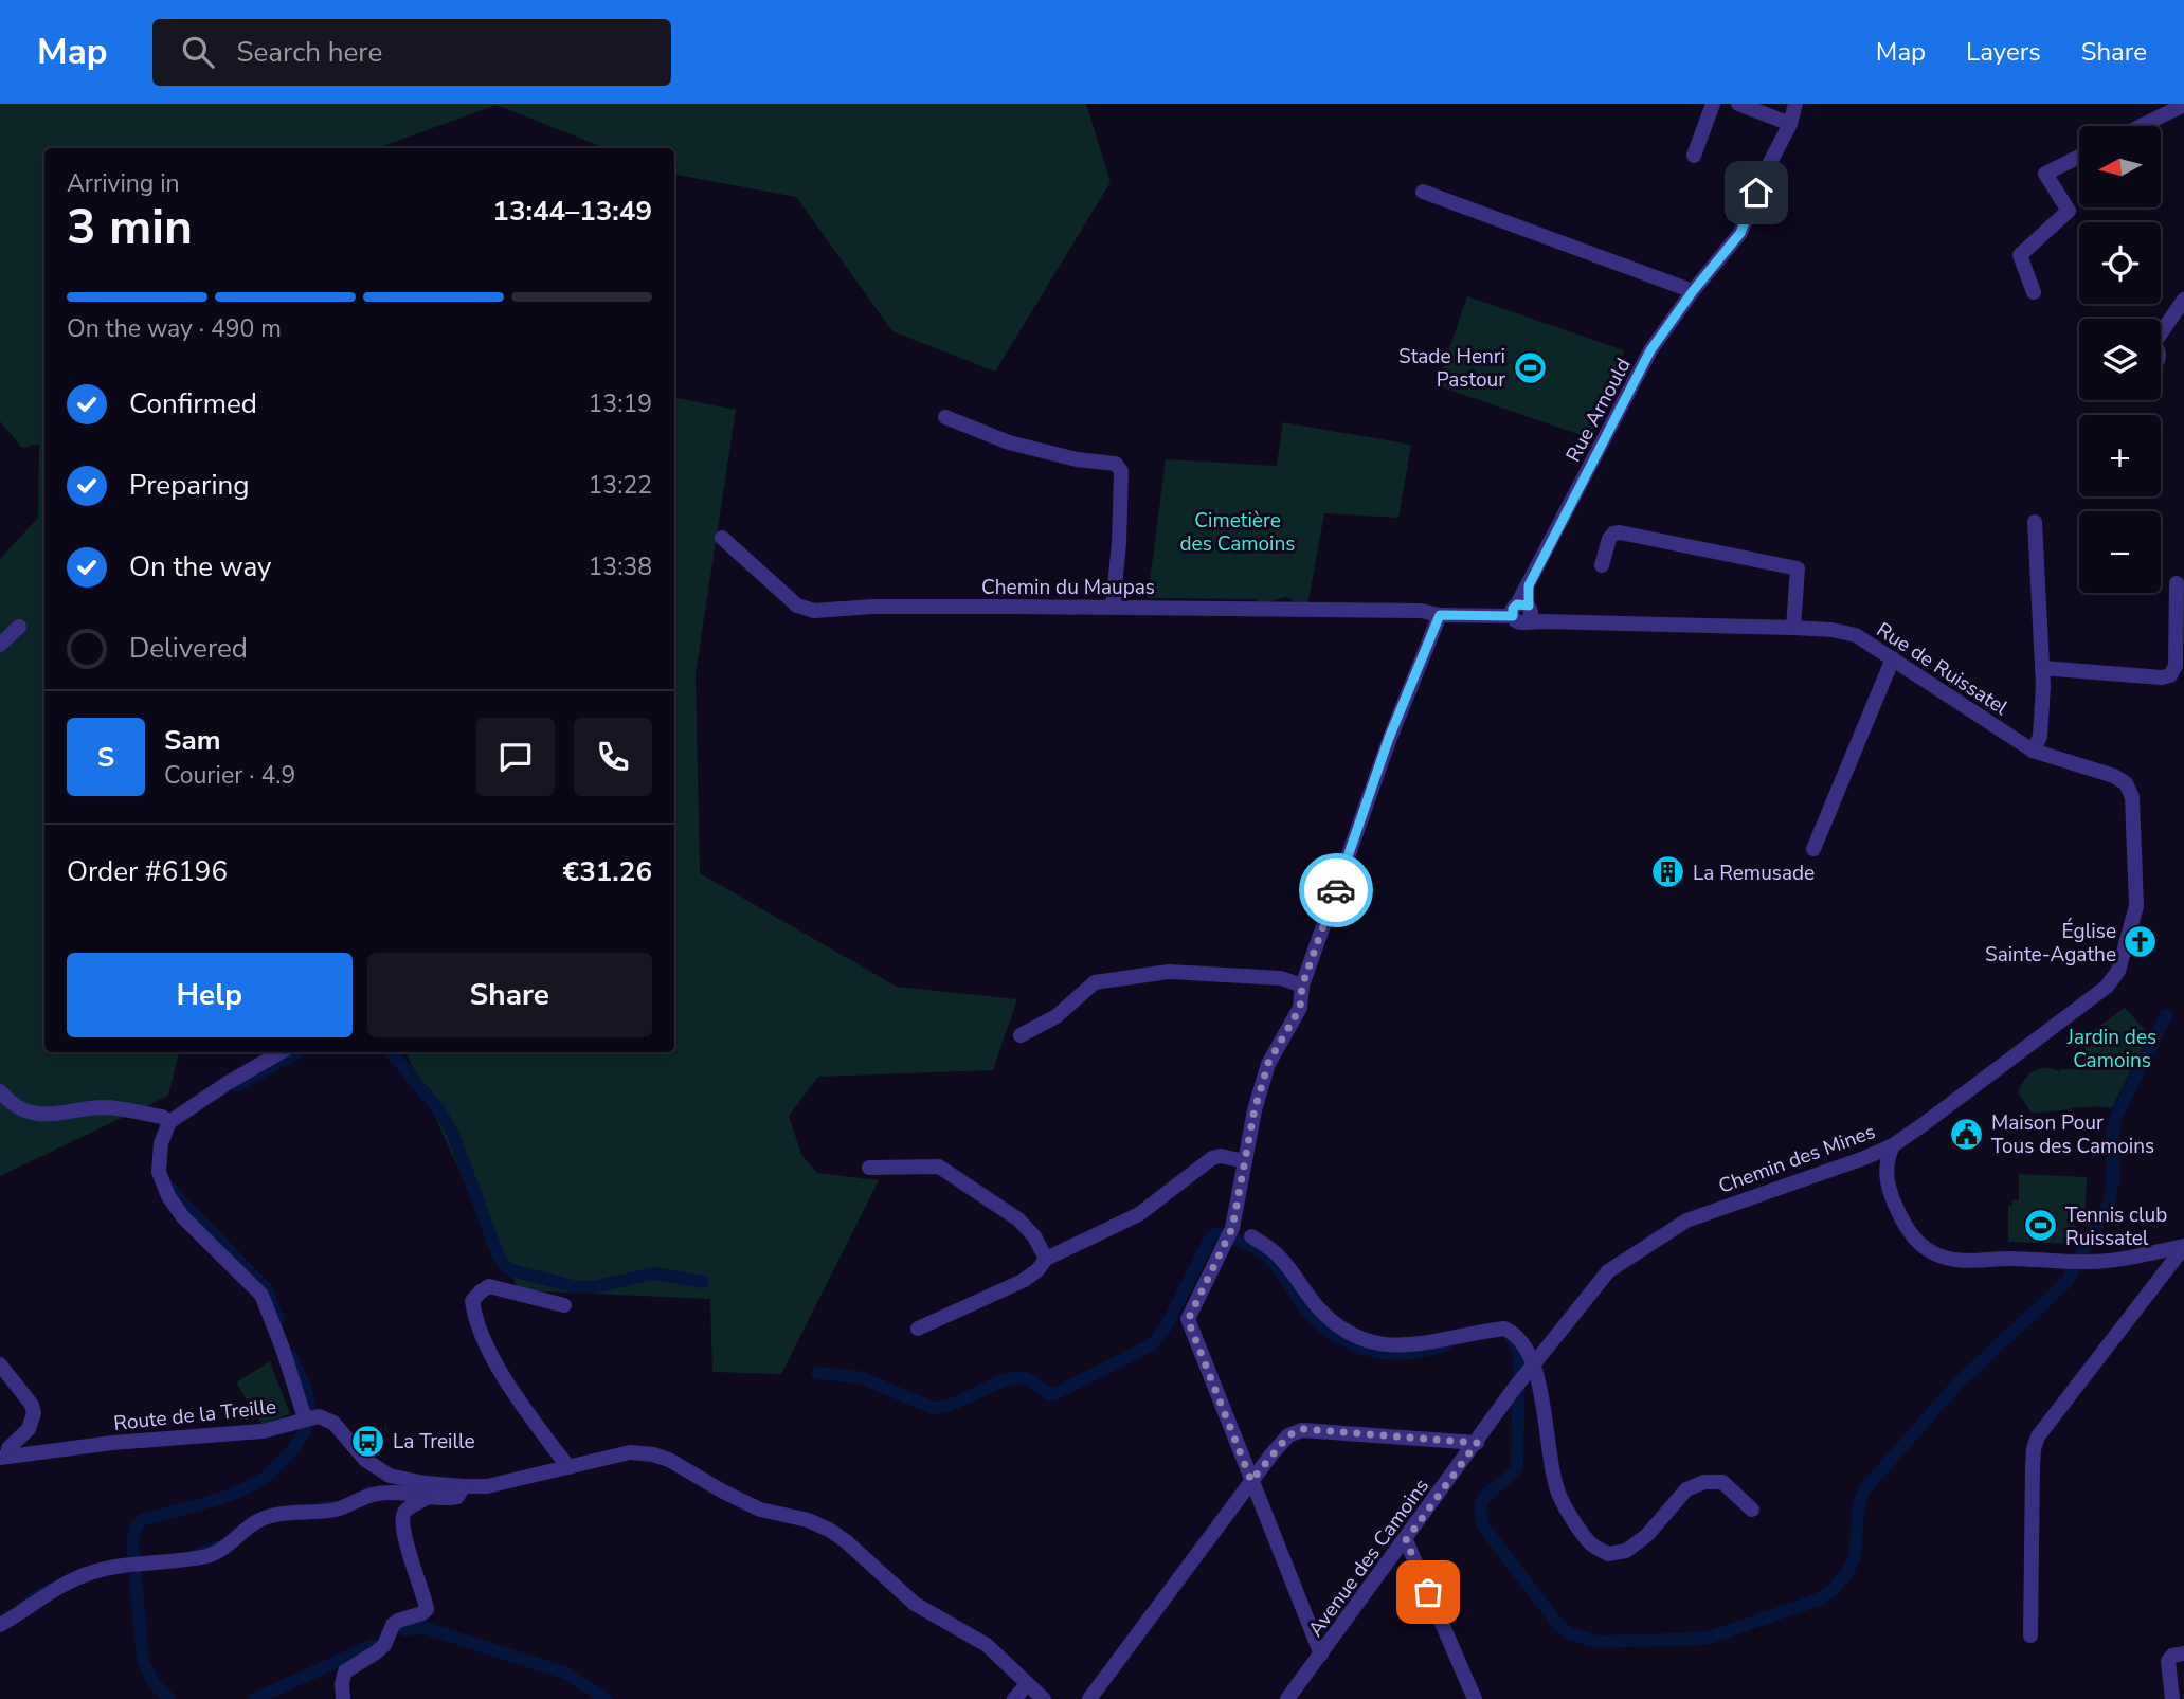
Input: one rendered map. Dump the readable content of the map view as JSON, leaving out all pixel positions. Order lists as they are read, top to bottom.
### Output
{
  "streets": {
    "street": [
      "Rue Arnould",
      "Chemin du Maupas",
      "Rue de Ruissatel",
      "Chemin des Mines",
      "Route de la Treille",
      "Avenue des Camoins"
    ]
  },
  "crossings": [
    ["Rue Arnould", "Chemin du Maupas"],
    ["Rue Arnould", "Rue de Ruissatel"],
    ["Chemin du Maupas", "Rue de Ruissatel"],
    ["Rue de Ruissatel", "Chemin des Mines"],
    ["Chemin des Mines", "Avenue des Camoins"]
  ],
  "parks": ["Cimetière des Camoins", "Jardin des Camoins"],
  "places": {
    "sports": ["Stade Henri Pastour", "Tennis club Ruissatel"],
    "building": ["La Remusade"],
    "church": ["Église Sainte-Agathe"],
    "public building": ["Maison Pour Tous des Camoins"],
    "bus stop": ["La Treille"]
  },
  "north": "left",
  "page": {
    "header": "Map",
    "search": "Search here",
    "nav": ["Map", "Layers", "Share"],
    "map_buttons": ["+", "−"],
    "heading": ["3 min", "Arriving in", "13:44–13:49"],
    "panel": [
      "Sam",
      "Courier · 4.9",
      "Order #6196",
      "€31.26"
    ],
    "bar": "On the way · 490 m",
    "list": [
      ["Confirmed", "13:19"],
      ["Preparing", "13:22"],
      ["On the way", "13:38"],
      "Delivered"
    ],
    "round": "S",
    "buttons": ["Help", "Share"]
  }
}
